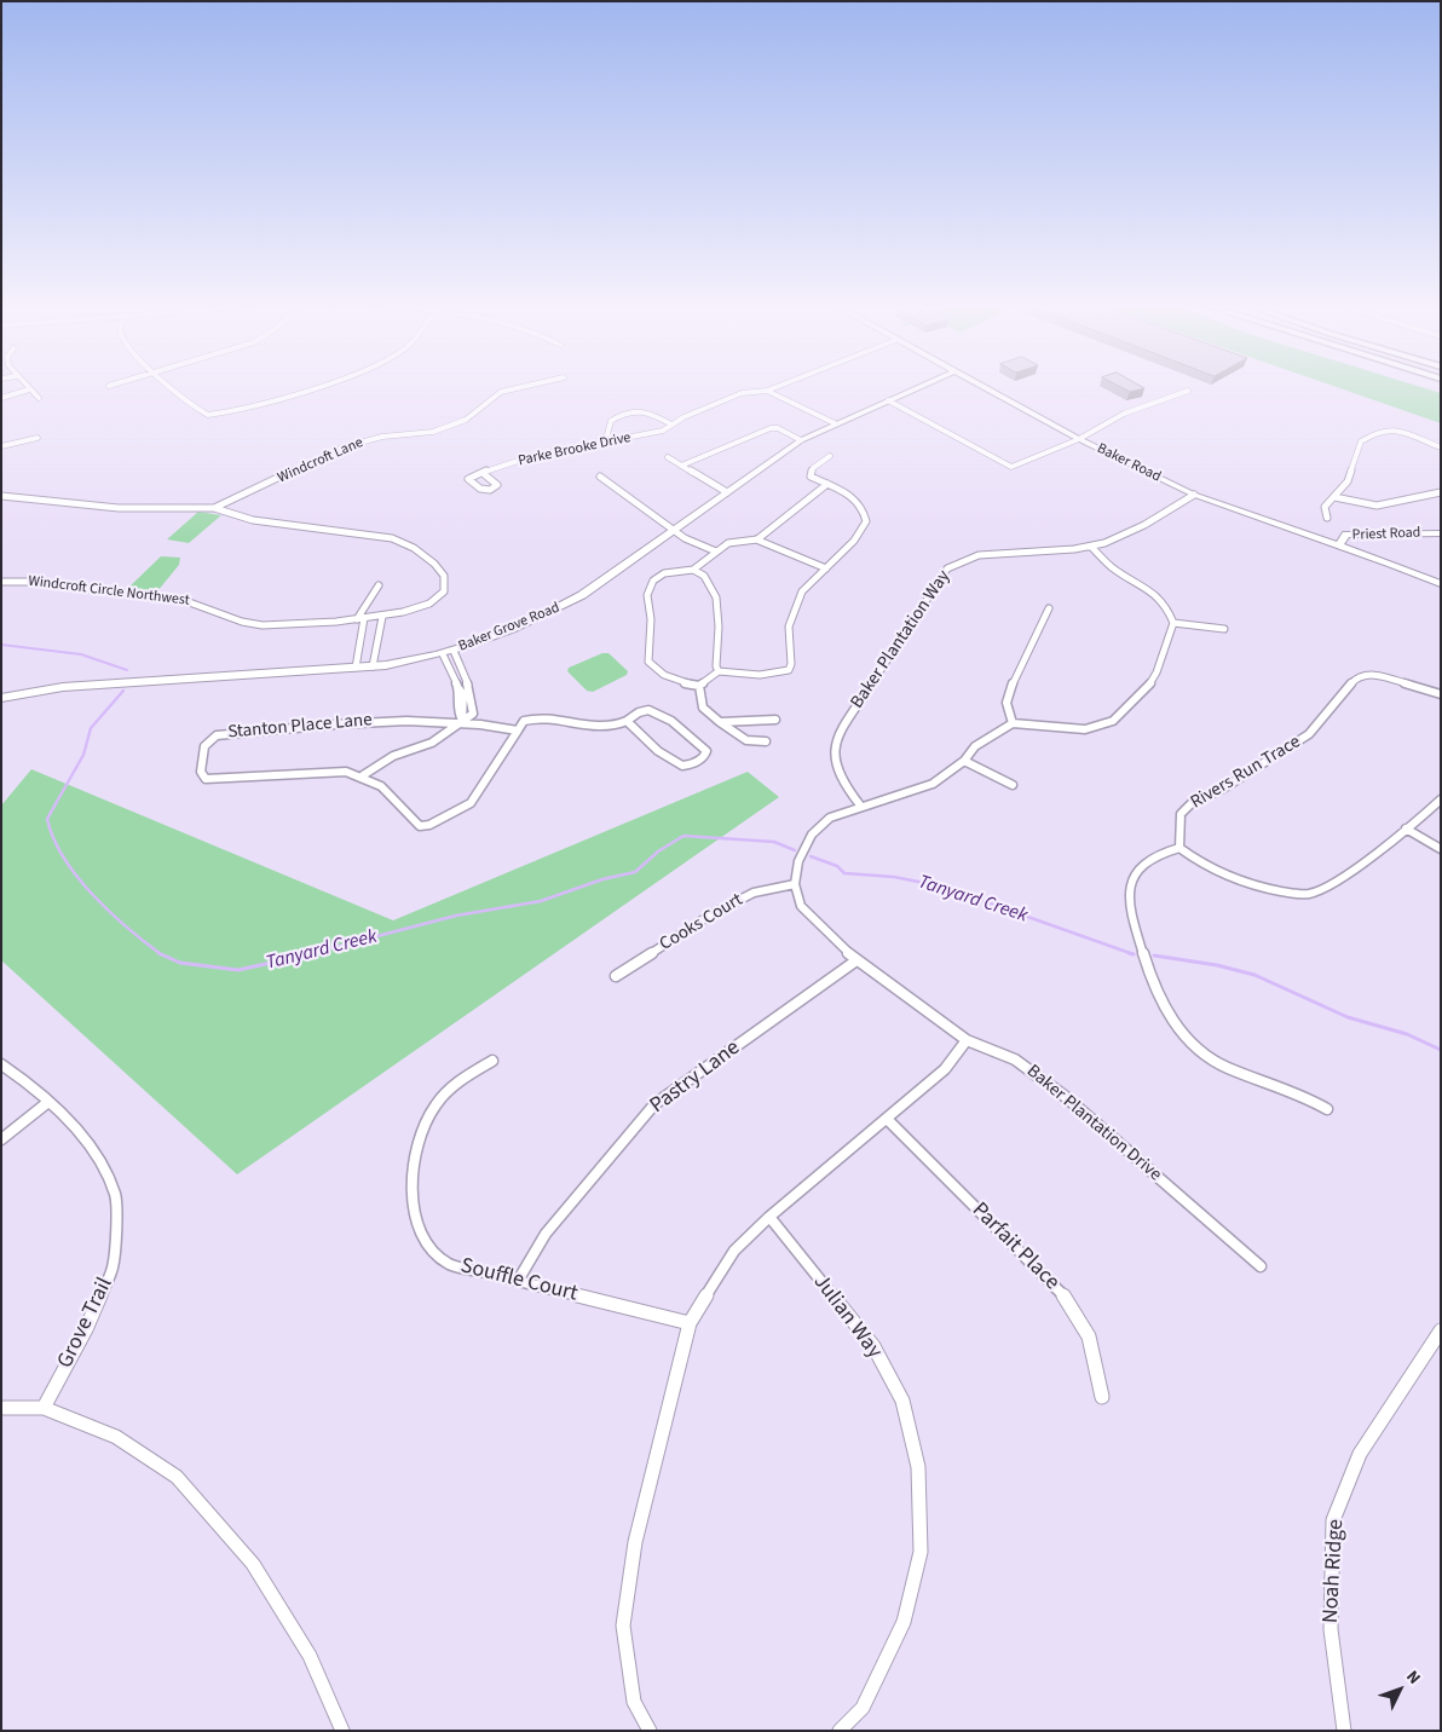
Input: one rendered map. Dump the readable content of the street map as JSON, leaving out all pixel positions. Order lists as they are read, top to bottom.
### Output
{
  "streets": {
    "street": [
      "Parke Brooke Drive",
      "Windcroft Lane",
      "Baker Road",
      "Priest Road",
      "Windcroft Circle Northwest",
      "Baker Grove Road",
      "Baker Plantation Way",
      "Stanton Place Lane",
      "Rivers Run Trace",
      "Cooks Court",
      "Pastry Lane",
      "Baker Plantation Drive",
      "Parfait Place",
      "Souffle Court",
      "Julian Way",
      "Grove Trail",
      "Noah Ridge"
    ]
  },
  "crossings": [
    ["Windcroft Lane", "Windcroft Circle Northwest"],
    ["Baker Road", "Priest Road"],
    ["Cooks Court", "Baker Plantation Drive"],
    ["Pastry Lane", "Baker Plantation Drive"],
    ["Pastry Lane", "Souffle Court"]
  ],
  "water": ["Tanyard Creek"],
  "north": "top right"
}
